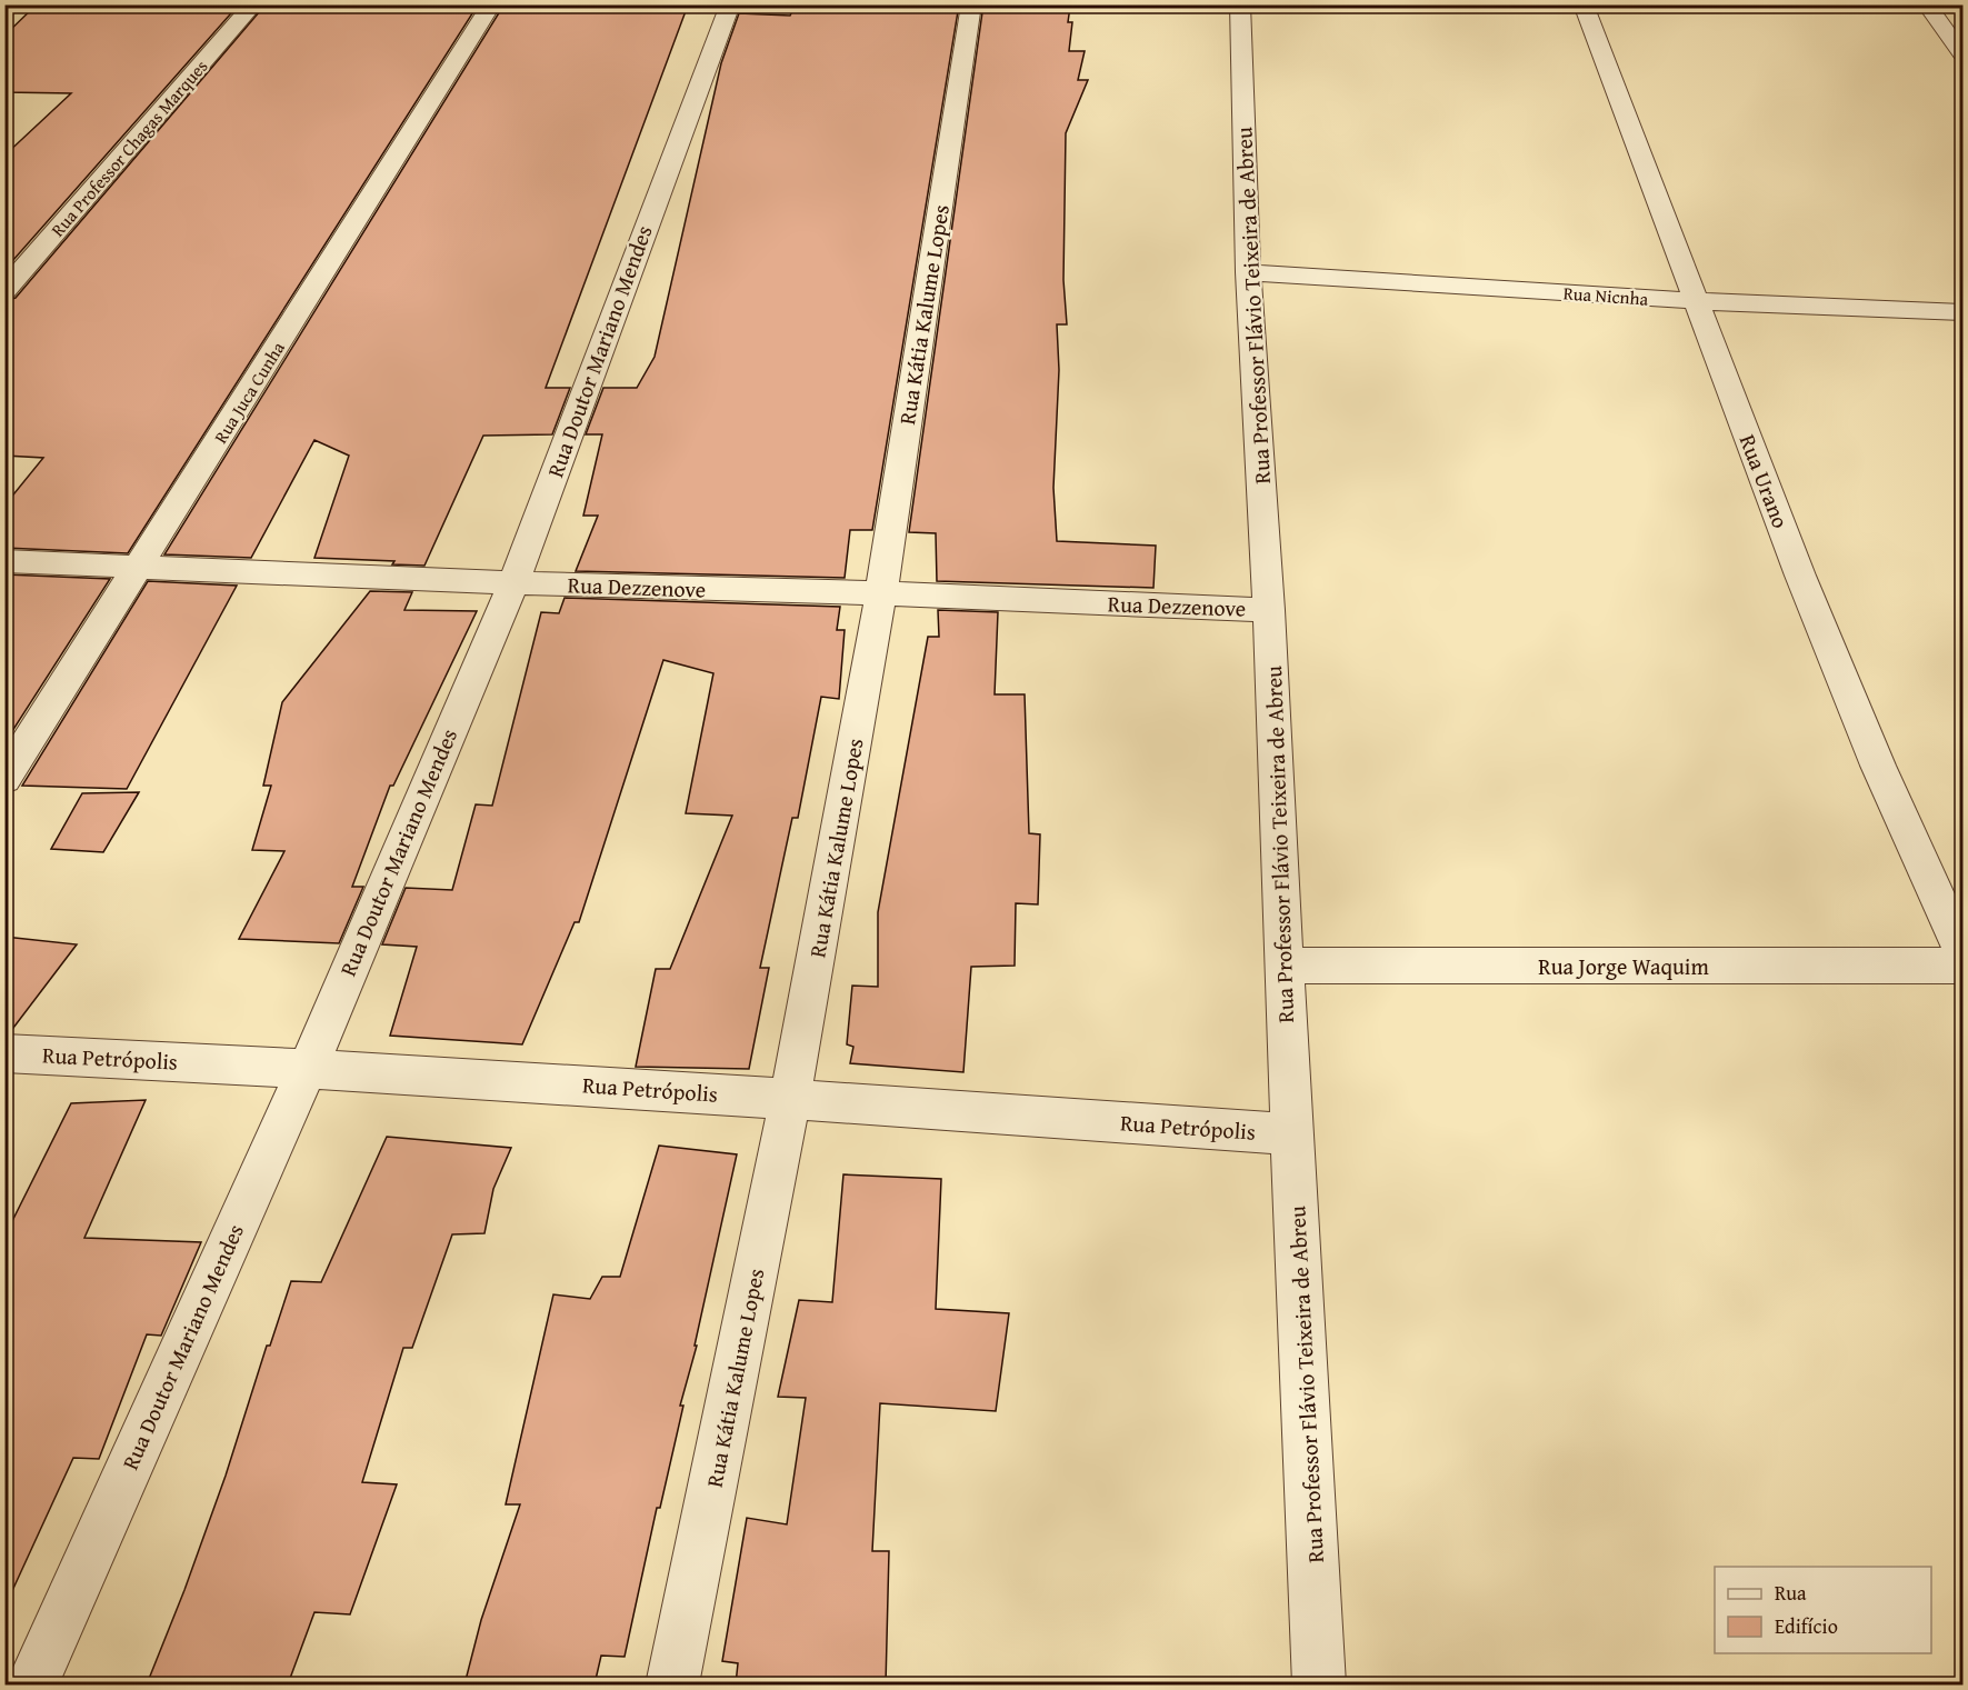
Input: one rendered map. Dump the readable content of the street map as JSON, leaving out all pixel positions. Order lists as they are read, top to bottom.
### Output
{
  "streets": {
    "street": [
      "Rua Professor Chagas Marques",
      "Rua Nicnha",
      "Rua Professor Flávio Teixeira de Abreu",
      "Rua Kátia Kalume Lopes",
      "Rua Doutor Mariano Mendes",
      "Rua Juca Cunha",
      "Rua Urano",
      "Rua Dezzenove",
      "Rua Jorge Waquim",
      "Rua Petrópolis"
    ]
  },
  "crossings": [
    ["Rua Nicnha", "Rua Professor Flávio Teixeira de Abreu"],
    ["Rua Nicnha", "Rua Urano"],
    ["Rua Professor Flávio Teixeira de Abreu", "Rua Dezzenove"],
    ["Rua Professor Flávio Teixeira de Abreu", "Rua Jorge Waquim"],
    ["Rua Professor Flávio Teixeira de Abreu", "Rua Petrópolis"],
    ["Rua Kátia Kalume Lopes", "Rua Dezzenove"],
    ["Rua Kátia Kalume Lopes", "Rua Petrópolis"],
    ["Rua Doutor Mariano Mendes", "Rua Dezzenove"],
    ["Rua Doutor Mariano Mendes", "Rua Petrópolis"],
    ["Rua Juca Cunha", "Rua Dezzenove"]
  ],
  "legend": ["Rua", "Edifício"]
}
